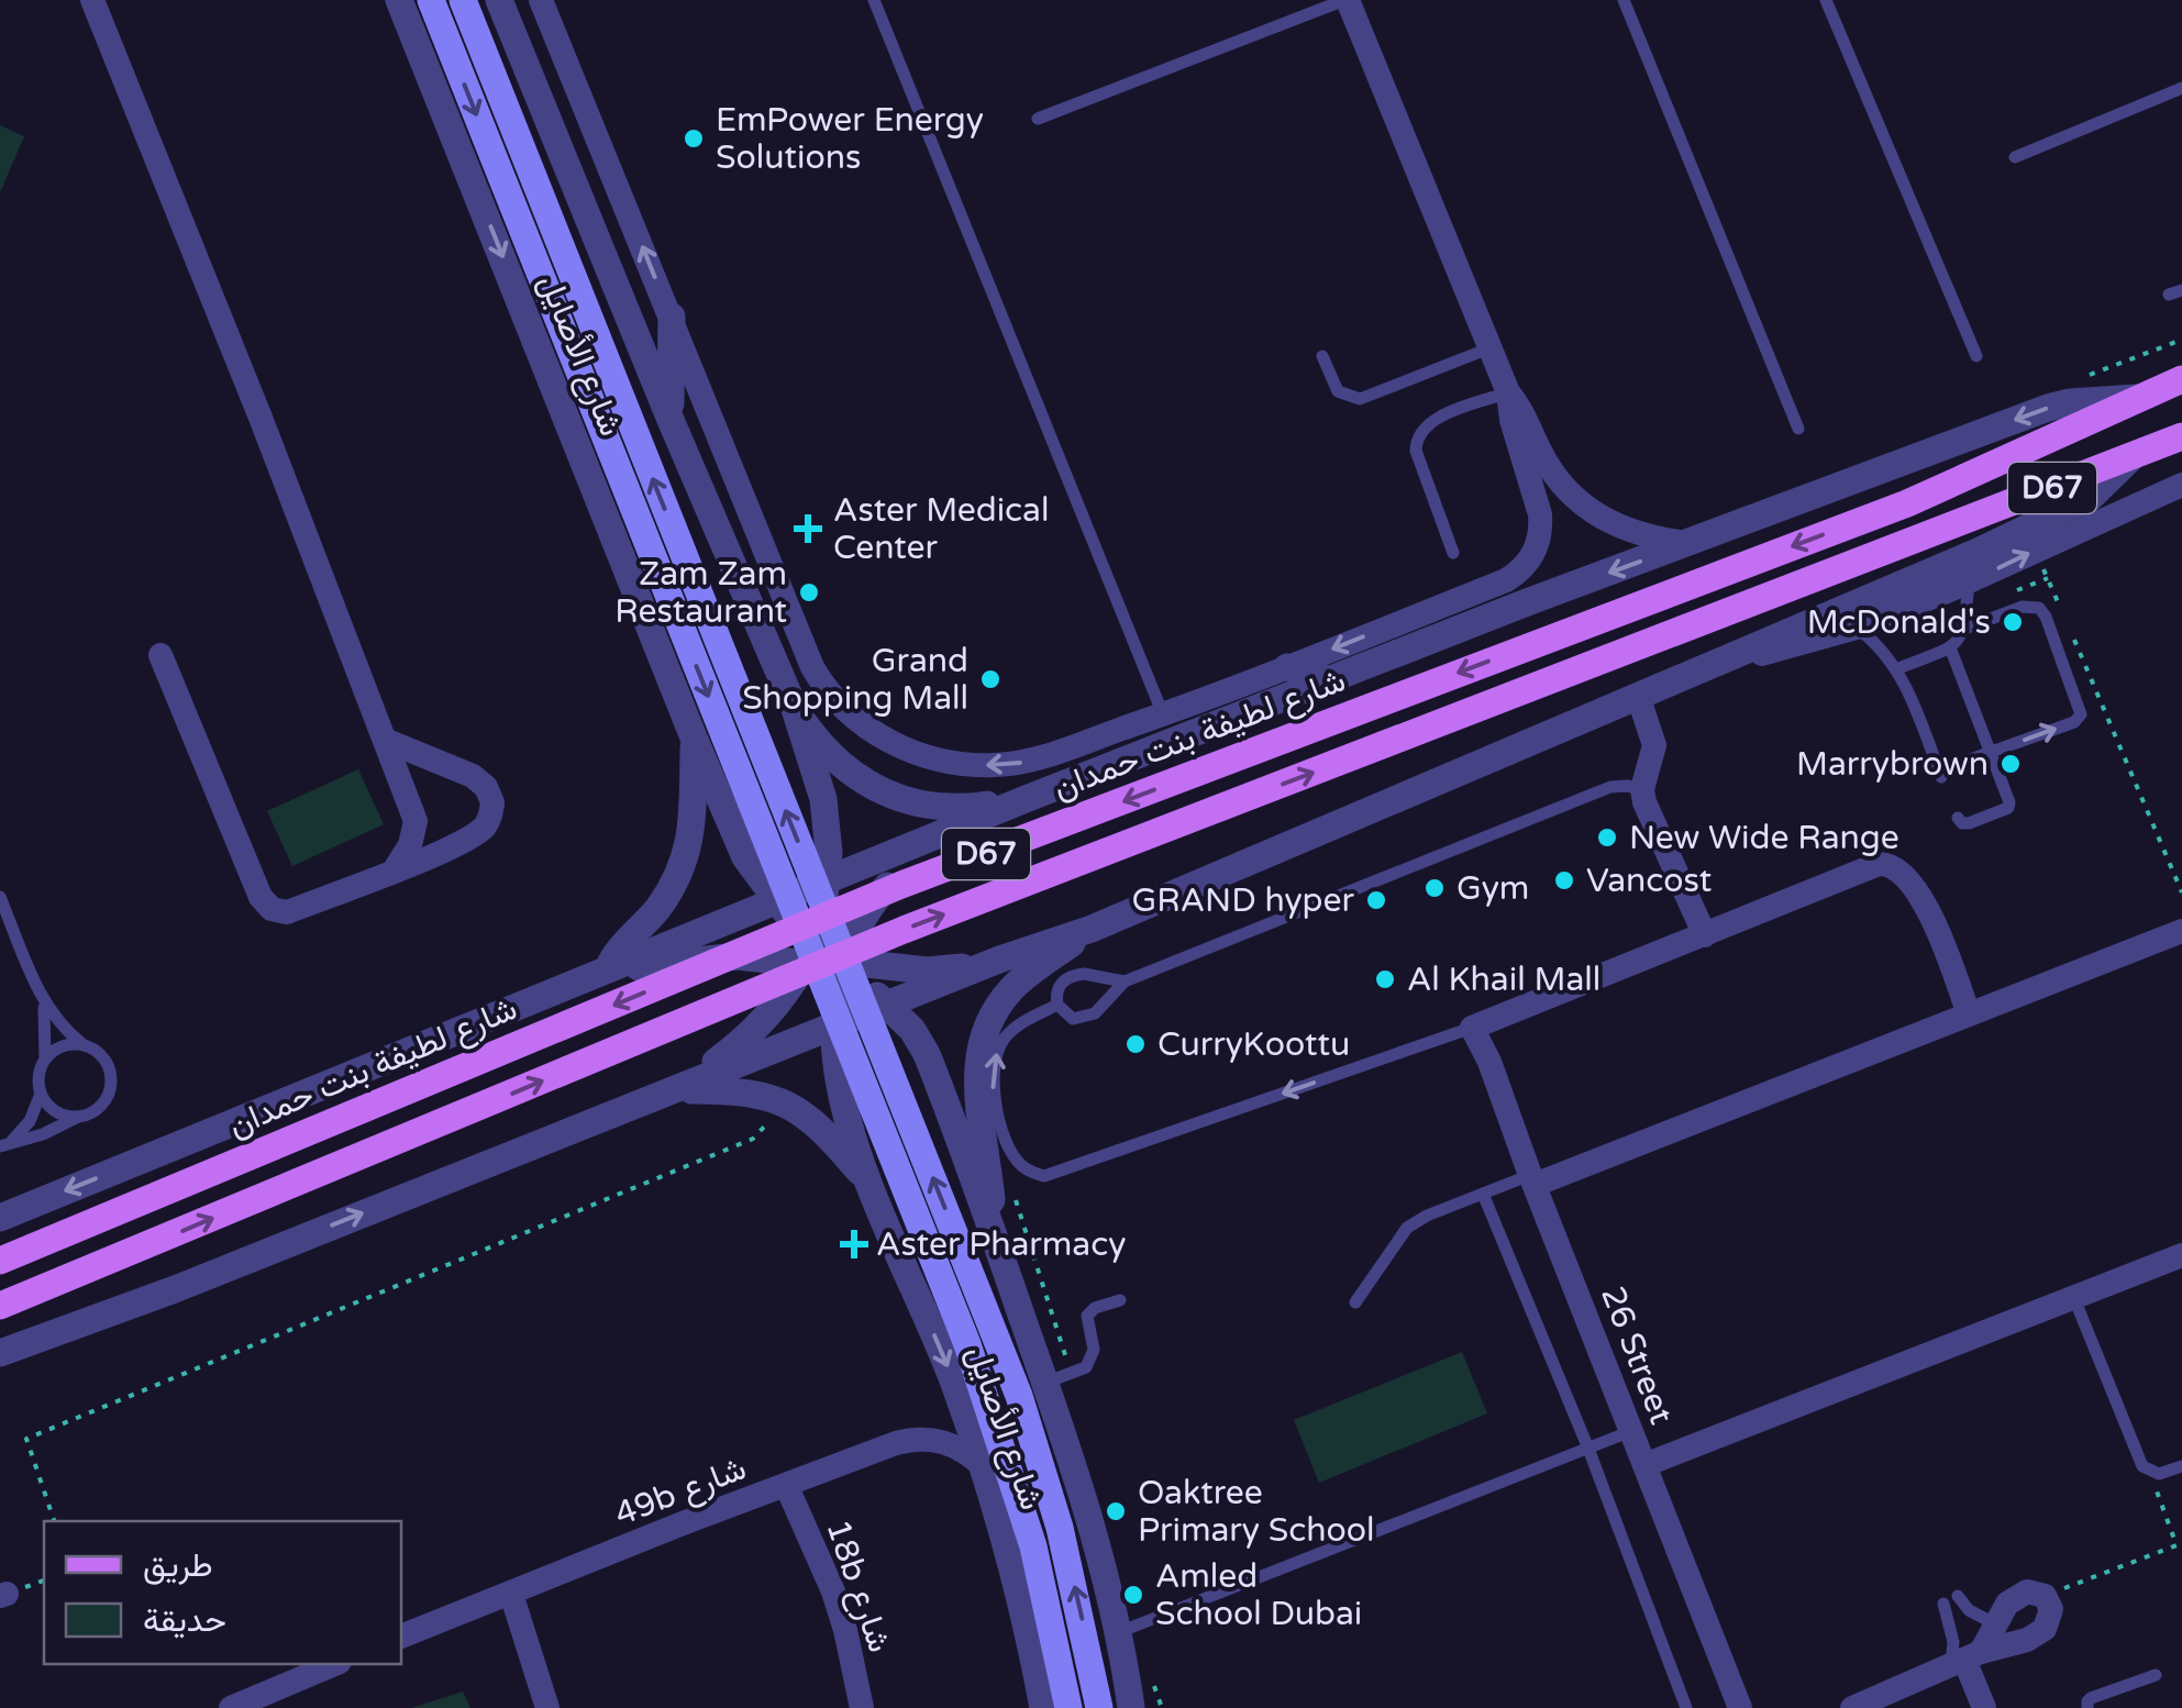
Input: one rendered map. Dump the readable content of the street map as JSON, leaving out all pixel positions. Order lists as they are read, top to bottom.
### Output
{
  "streets": {
    "main road": ["D67", "شارع لطيفة بنت حمدان"],
    "street": [
      "شارع الأصايل",
      "26 Street",
      "49b شارع",
      "18b شارع"
    ]
  },
  "crossings": [
    ["شارع الأصايل", "49b شارع"],
    ["49b شارع", "18b شارع"]
  ],
  "places": {
    "other": [
      "EmPower Energy Solutions",
      "Zam Zam Restaurant",
      "McDonald's",
      "Grand Shopping Mall",
      "Marrybrown",
      "New Wide Range",
      "Vancost",
      "Gym",
      "GRAND hyper",
      "Al Khail Mall",
      "CurryKoottu",
      "Oaktree Primary School",
      "Amled School Dubai"
    ],
    "health": ["Aster Medical Center", "Aster Pharmacy"]
  },
  "legend": ["طريق", "حديقة"]
}
